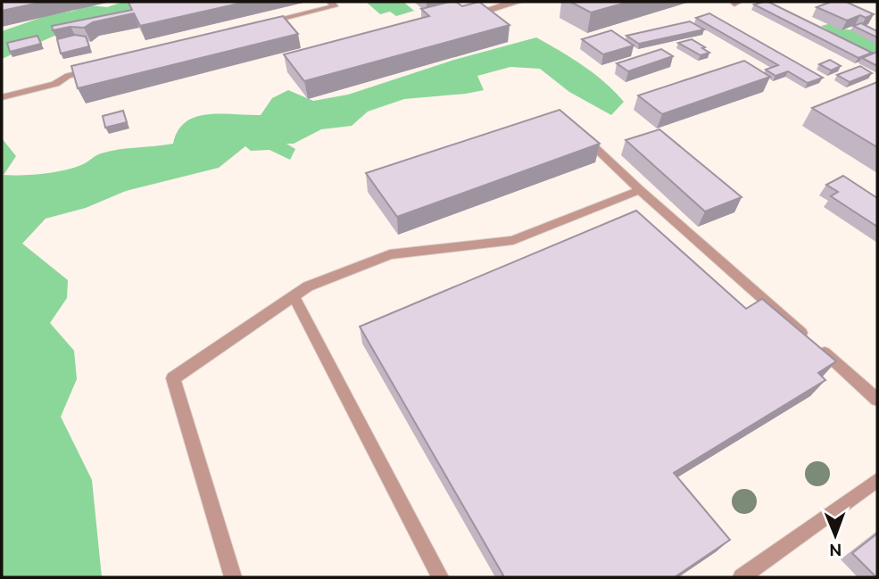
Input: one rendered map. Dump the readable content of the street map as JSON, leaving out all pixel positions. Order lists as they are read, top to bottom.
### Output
{
  "north": "bottom"
}
